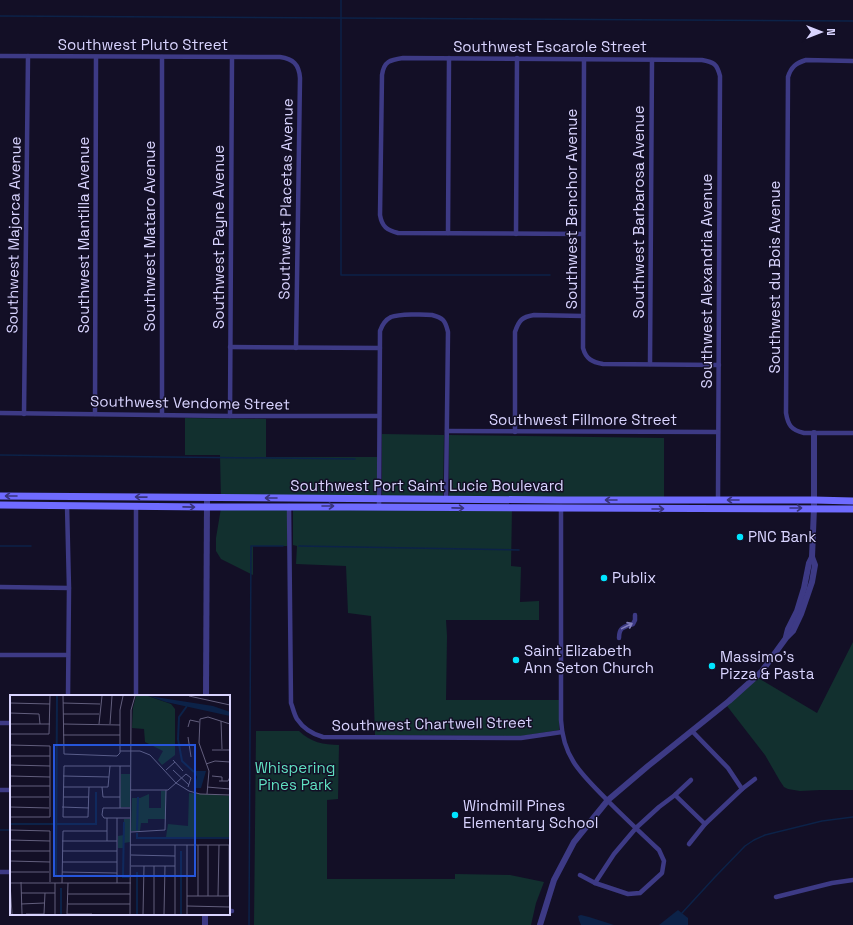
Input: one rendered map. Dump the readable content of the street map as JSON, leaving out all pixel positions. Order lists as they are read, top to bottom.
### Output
{
  "streets": {
    "main road": ["Southwest Port Saint Lucie Boulevard"],
    "street": [
      "Southwest Pluto Street",
      "Southwest Escarole Street",
      "Southwest Placetas Avenue",
      "Southwest Benchor Avenue",
      "Southwest Barbarosa Avenue",
      "Southwest Majorca Avenue",
      "Southwest Mantilla Avenue",
      "Southwest Mataro Avenue",
      "Southwest Payne Avenue",
      "Southwest du Bois Avenue",
      "Southwest Alexandria Avenue",
      "Southwest Vendome Street",
      "Southwest Fillmore Street",
      "Southwest Chartwell Street"
    ]
  },
  "crossings": [
    ["Southwest Pluto Street", "Southwest Placetas Avenue"],
    ["Southwest Pluto Street", "Southwest Majorca Avenue"],
    ["Southwest Pluto Street", "Southwest Mantilla Avenue"],
    ["Southwest Pluto Street", "Southwest Mataro Avenue"],
    ["Southwest Pluto Street", "Southwest Payne Avenue"],
    ["Southwest Escarole Street", "Southwest Benchor Avenue"],
    ["Southwest Escarole Street", "Southwest Barbarosa Avenue"],
    ["Southwest Escarole Street", "Southwest Alexandria Avenue"],
    ["Southwest Benchor Avenue", "Southwest Barbarosa Avenue"],
    ["Southwest Majorca Avenue", "Southwest Vendome Street"],
    ["Southwest Mantilla Avenue", "Southwest Vendome Street"],
    ["Southwest Mataro Avenue", "Southwest Vendome Street"],
    ["Southwest Payne Avenue", "Southwest Vendome Street"],
    ["Southwest Alexandria Avenue", "Southwest Fillmore Street"],
    ["Southwest Alexandria Avenue", "Southwest Port Saint Lucie Boulevard"],
    ["Southwest Port Saint Lucie Boulevard", "Southwest Chartwell Street"]
  ],
  "parks": ["Whispering Pines Park"],
  "places": [
    "PNC Bank",
    "Publix",
    "Saint Elizabeth Ann Seton Church",
    "Massimo's Pizza & Pasta",
    "Windmill Pines Elementary School"
  ],
  "north": "right"
}
